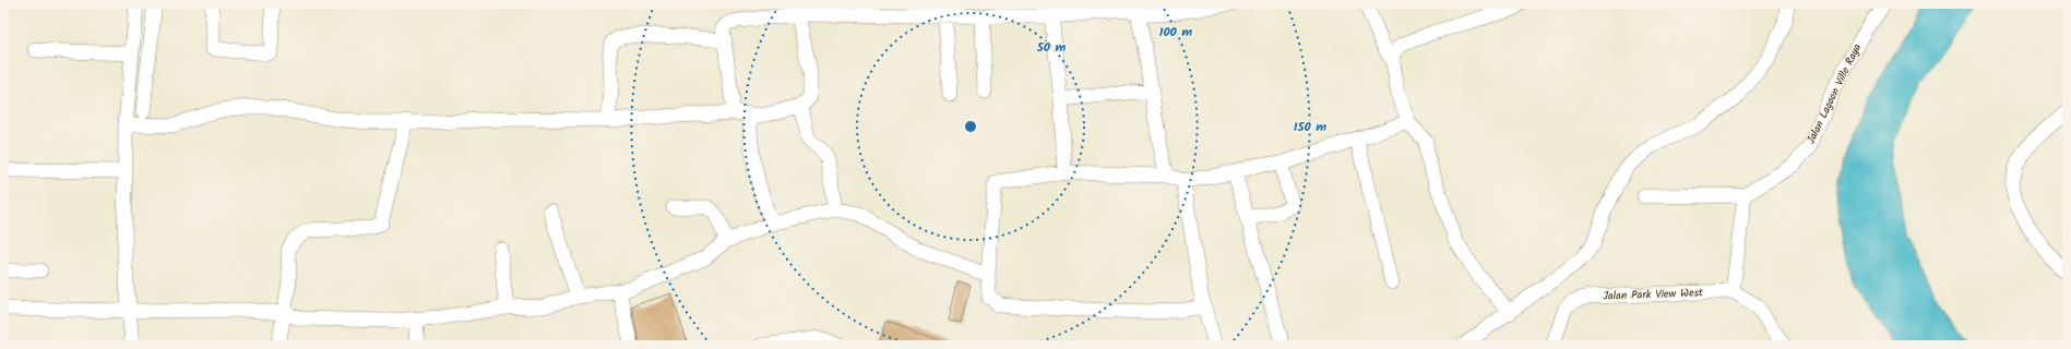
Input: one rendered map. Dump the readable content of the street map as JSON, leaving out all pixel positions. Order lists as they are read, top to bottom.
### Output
{
  "streets": {
    "street": ["Jalan Lagoon Ville Raya", "Jalan Park View West"]
  },
  "rings": ["100 m", "50 m", "150 m"]
}
